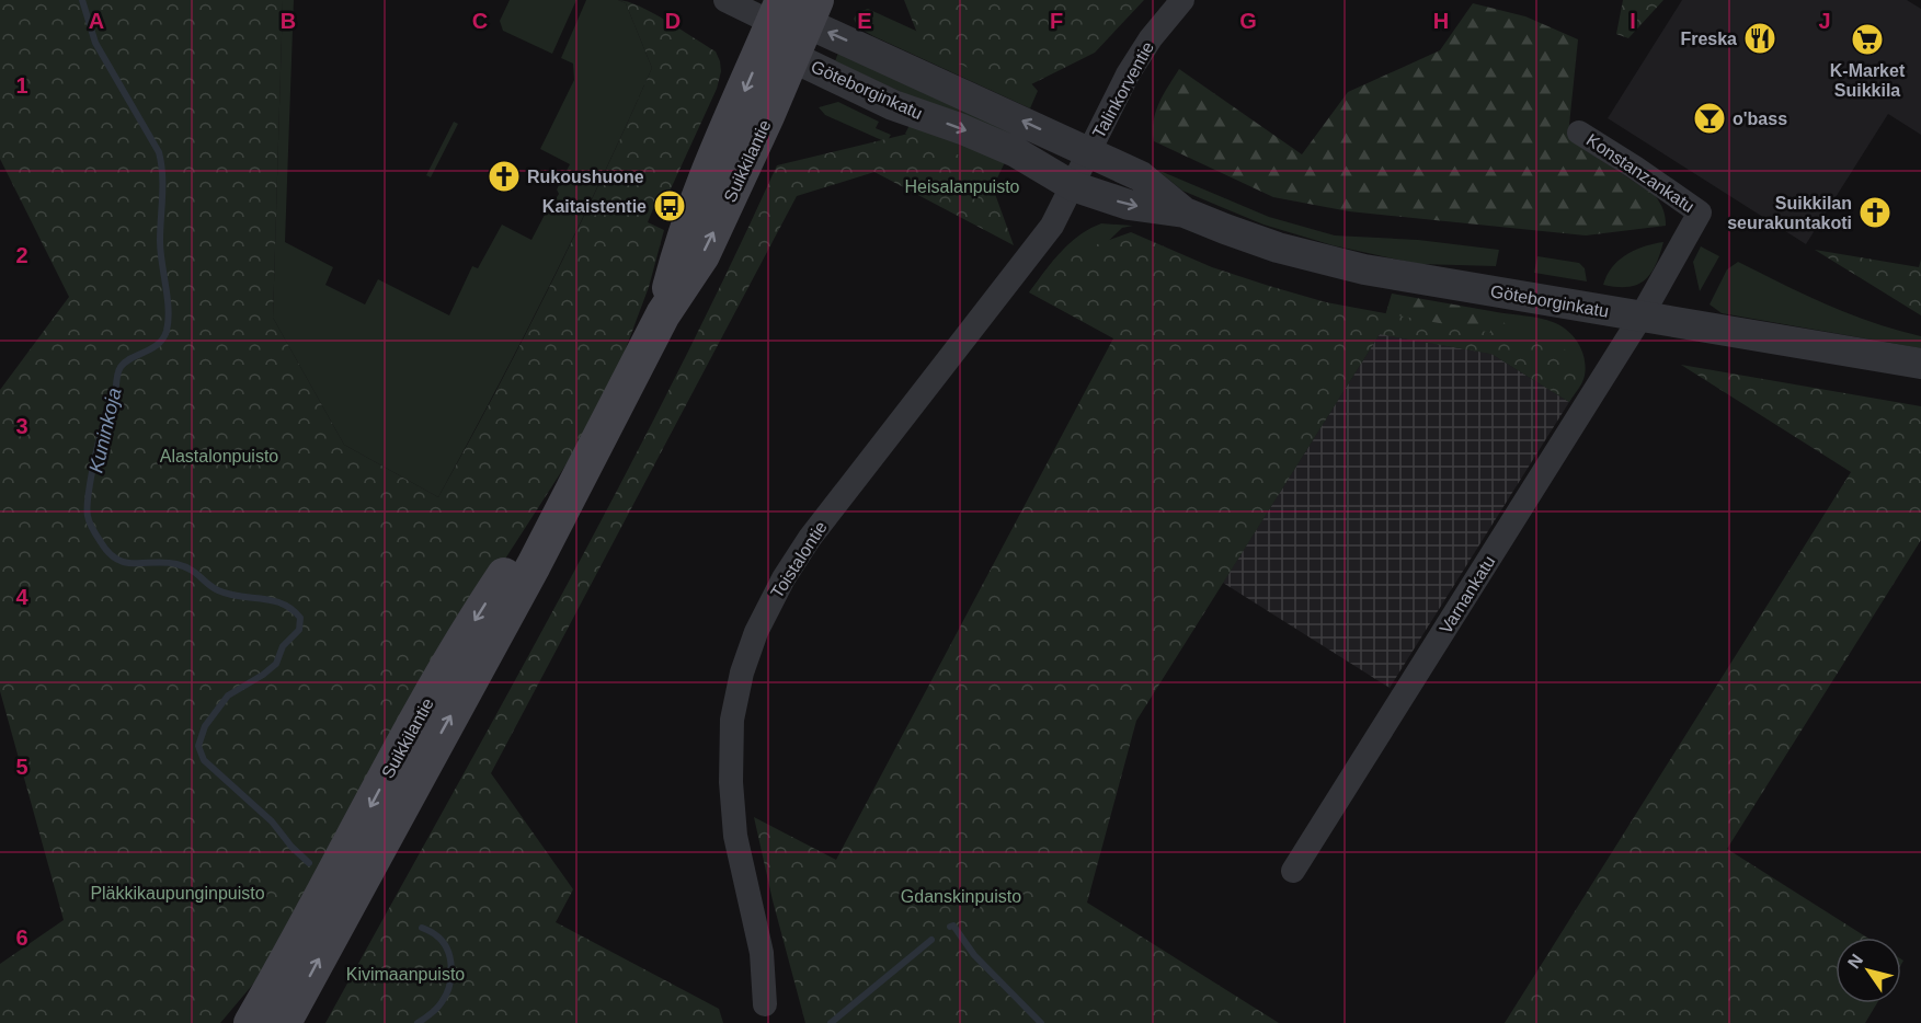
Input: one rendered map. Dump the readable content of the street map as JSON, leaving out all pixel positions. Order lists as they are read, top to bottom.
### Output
{
  "streets": {
    "main road": ["Suikkilantie"],
    "street": [
      "Göteborginkatu",
      "Talinkorventie",
      "Konstanzankatu",
      "Toistalontie",
      "Varnankatu"
    ]
  },
  "crossings": [
    ["Göteborginkatu", "Talinkorventie"],
    ["Göteborginkatu", "Suikkilantie"],
    ["Göteborginkatu", "Konstanzankatu"],
    ["Göteborginkatu", "Toistalontie"],
    ["Göteborginkatu", "Varnankatu"],
    ["Talinkorventie", "Toistalontie"],
    ["Konstanzankatu", "Varnankatu"]
  ],
  "water": ["Kuninkoja"],
  "parks": [
    "Heisalanpuisto",
    "Alastalonpuisto",
    "Pläkkikaupunginpuisto",
    "Gdanskinpuisto",
    "Kivimaanpuisto"
  ],
  "places": {
    "restaurant": ["Freska"],
    "supermarket": ["K-Market Suikkila"],
    "bar": ["o'bass"],
    "church": ["Rukoushuone", "Suikkilan seurakuntakoti"],
    "bus stop": ["Kaitaistentie"]
  },
  "north": "top left",
  "grid": {
    "columns": [
      "A",
      "B",
      "C",
      "D",
      "E",
      "F",
      "G",
      "H",
      "I",
      "J"
    ],
    "rows": [
      "1",
      "2",
      "3",
      "4",
      "5",
      "6"
    ]
  }
}
